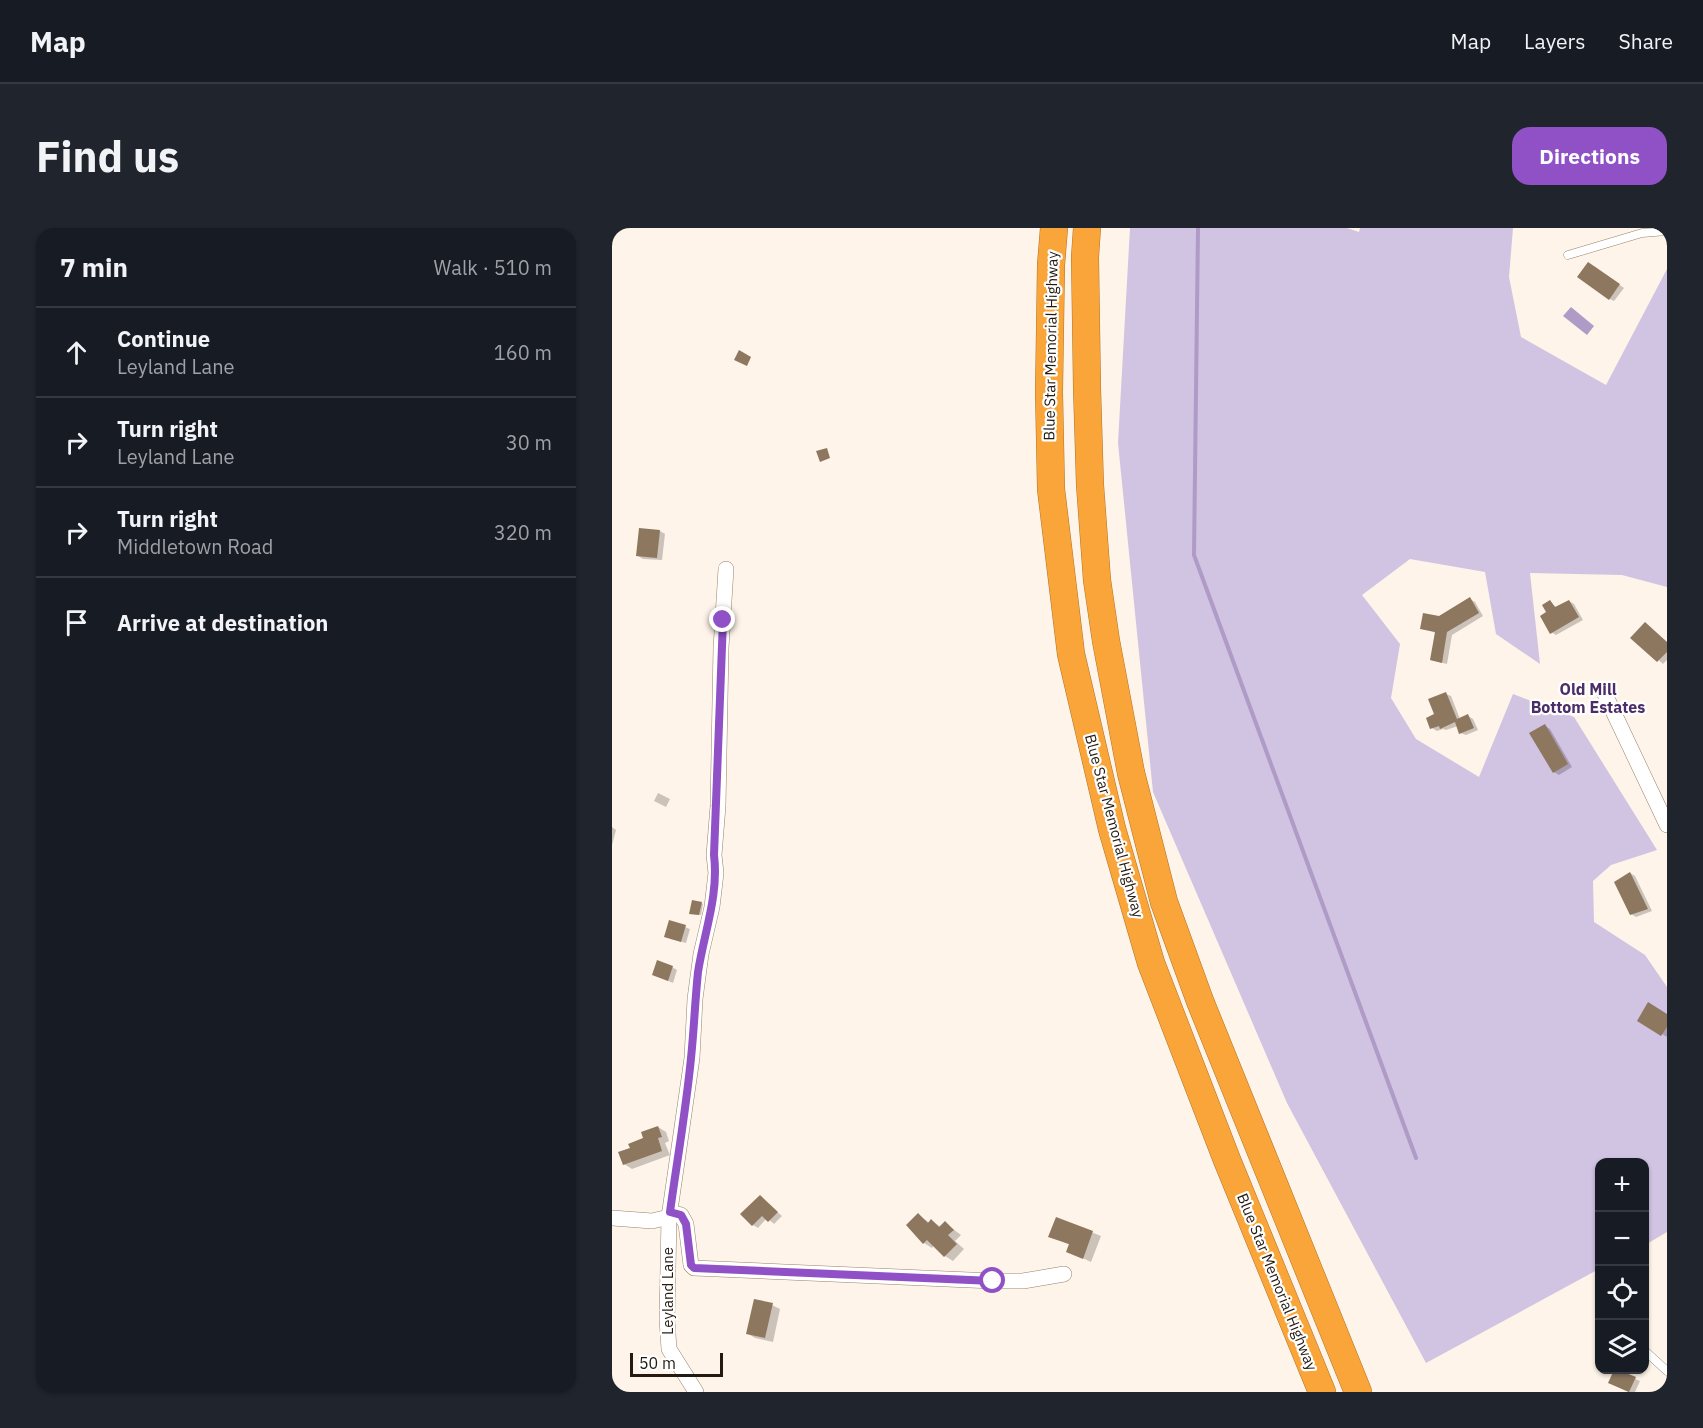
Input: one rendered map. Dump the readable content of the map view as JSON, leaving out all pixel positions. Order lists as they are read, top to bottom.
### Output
{
  "streets": {
    "highway": ["Blue Star Memorial Highway"],
    "street": ["Leyland Lane"]
  },
  "districts": ["Old Mill Bottom Estates"],
  "scale_bar": "50 m",
  "page": {
    "header": "Map",
    "nav": ["Map", "Layers", "Share"],
    "buttons": "Directions",
    "title": "Find us",
    "heading": ["7 min", "Walk · 510 m"],
    "list": [
      ["Continue", "Leyland Lane", "160 m"],
      ["Turn right", "Leyland Lane", "30 m"],
      ["Turn right", "Middletown Road", "320 m"],
      "Arrive at destination"
    ],
    "map_buttons": ["+", "−"],
    "scale": "50 m"
  }
}
